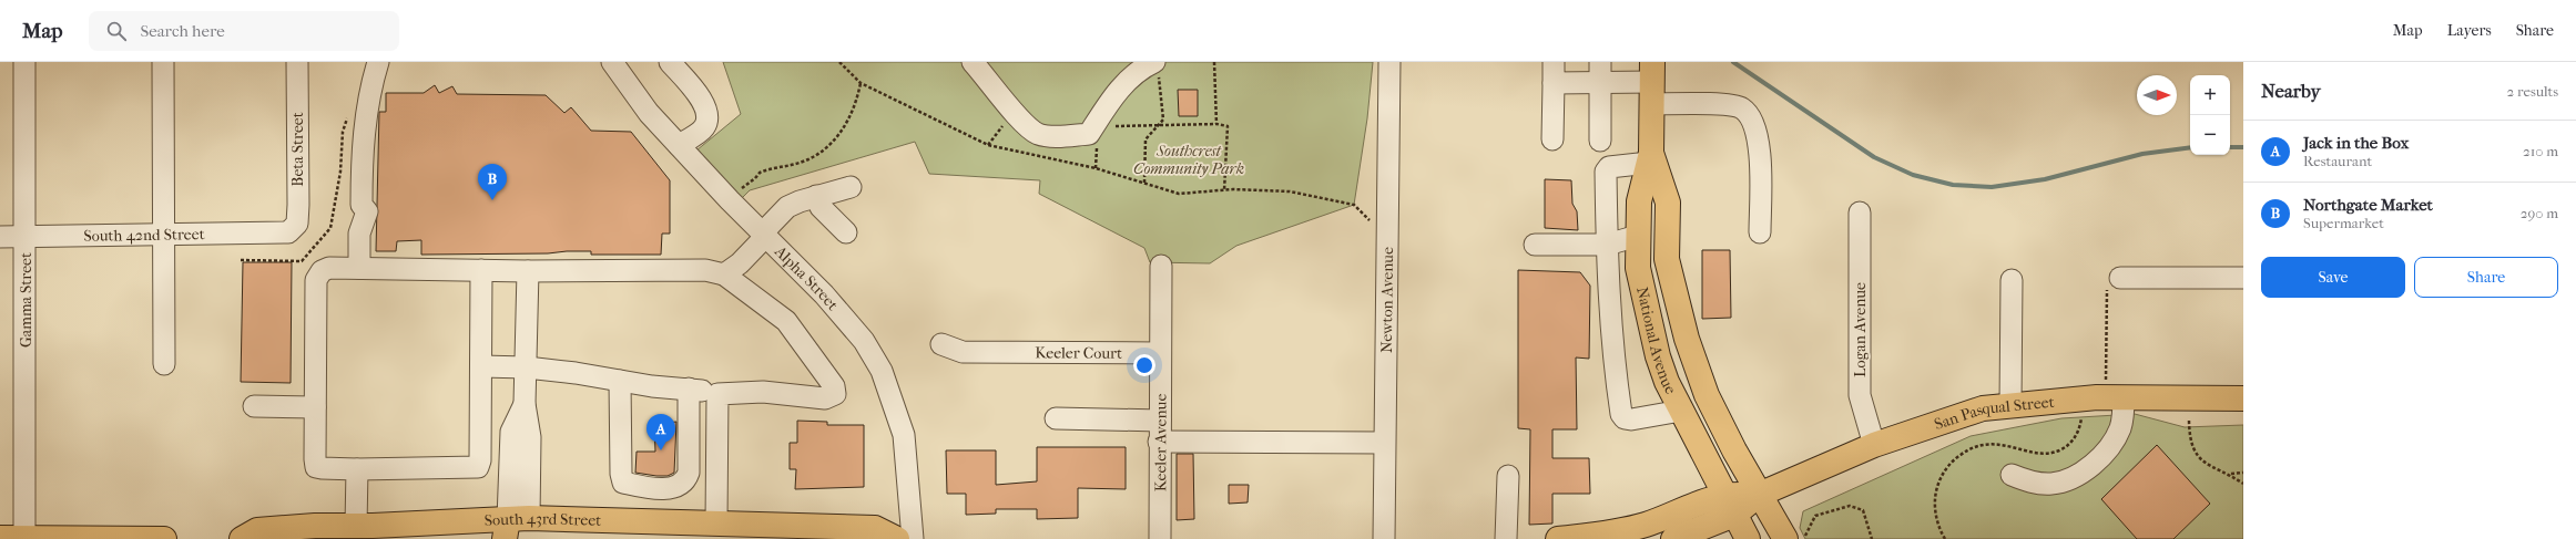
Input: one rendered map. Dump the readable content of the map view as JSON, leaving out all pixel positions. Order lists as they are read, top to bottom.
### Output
{
  "streets": {
    "main road": ["National Avenue", "San Pasqual Street", "South 43rd Street"],
    "street": [
      "Beta Street",
      "South 42nd Street",
      "Alpha Street",
      "Gamma Street",
      "Newton Avenue",
      "Logan Avenue",
      "Keeler Court",
      "Keeler Avenue"
    ]
  },
  "crossings": [
    ["Beta Street", "South 42nd Street"],
    ["South 42nd Street", "Gamma Street"],
    ["Logan Avenue", "San Pasqual Street"],
    ["National Avenue", "San Pasqual Street"],
    ["Keeler Court", "Keeler Avenue"]
  ],
  "parks": ["Southcrest Community Park"],
  "north": "right",
  "page": {
    "header": "Map",
    "search": "Search here",
    "nav": ["Map", "Layers", "Share"],
    "heading": ["Nearby", "2 results"],
    "map_buttons": ["+", "−"],
    "list": [
      {
        "mark": "A",
        "name": "Jack in the Box",
        "note": "Restaurant",
        "value": "210 m"
      },
      {
        "mark": "B",
        "name": "Northgate Market",
        "note": "Supermarket",
        "value": "290 m"
      }
    ],
    "pins": ["B", "A"],
    "buttons": ["Save", "Share"]
  }
}
